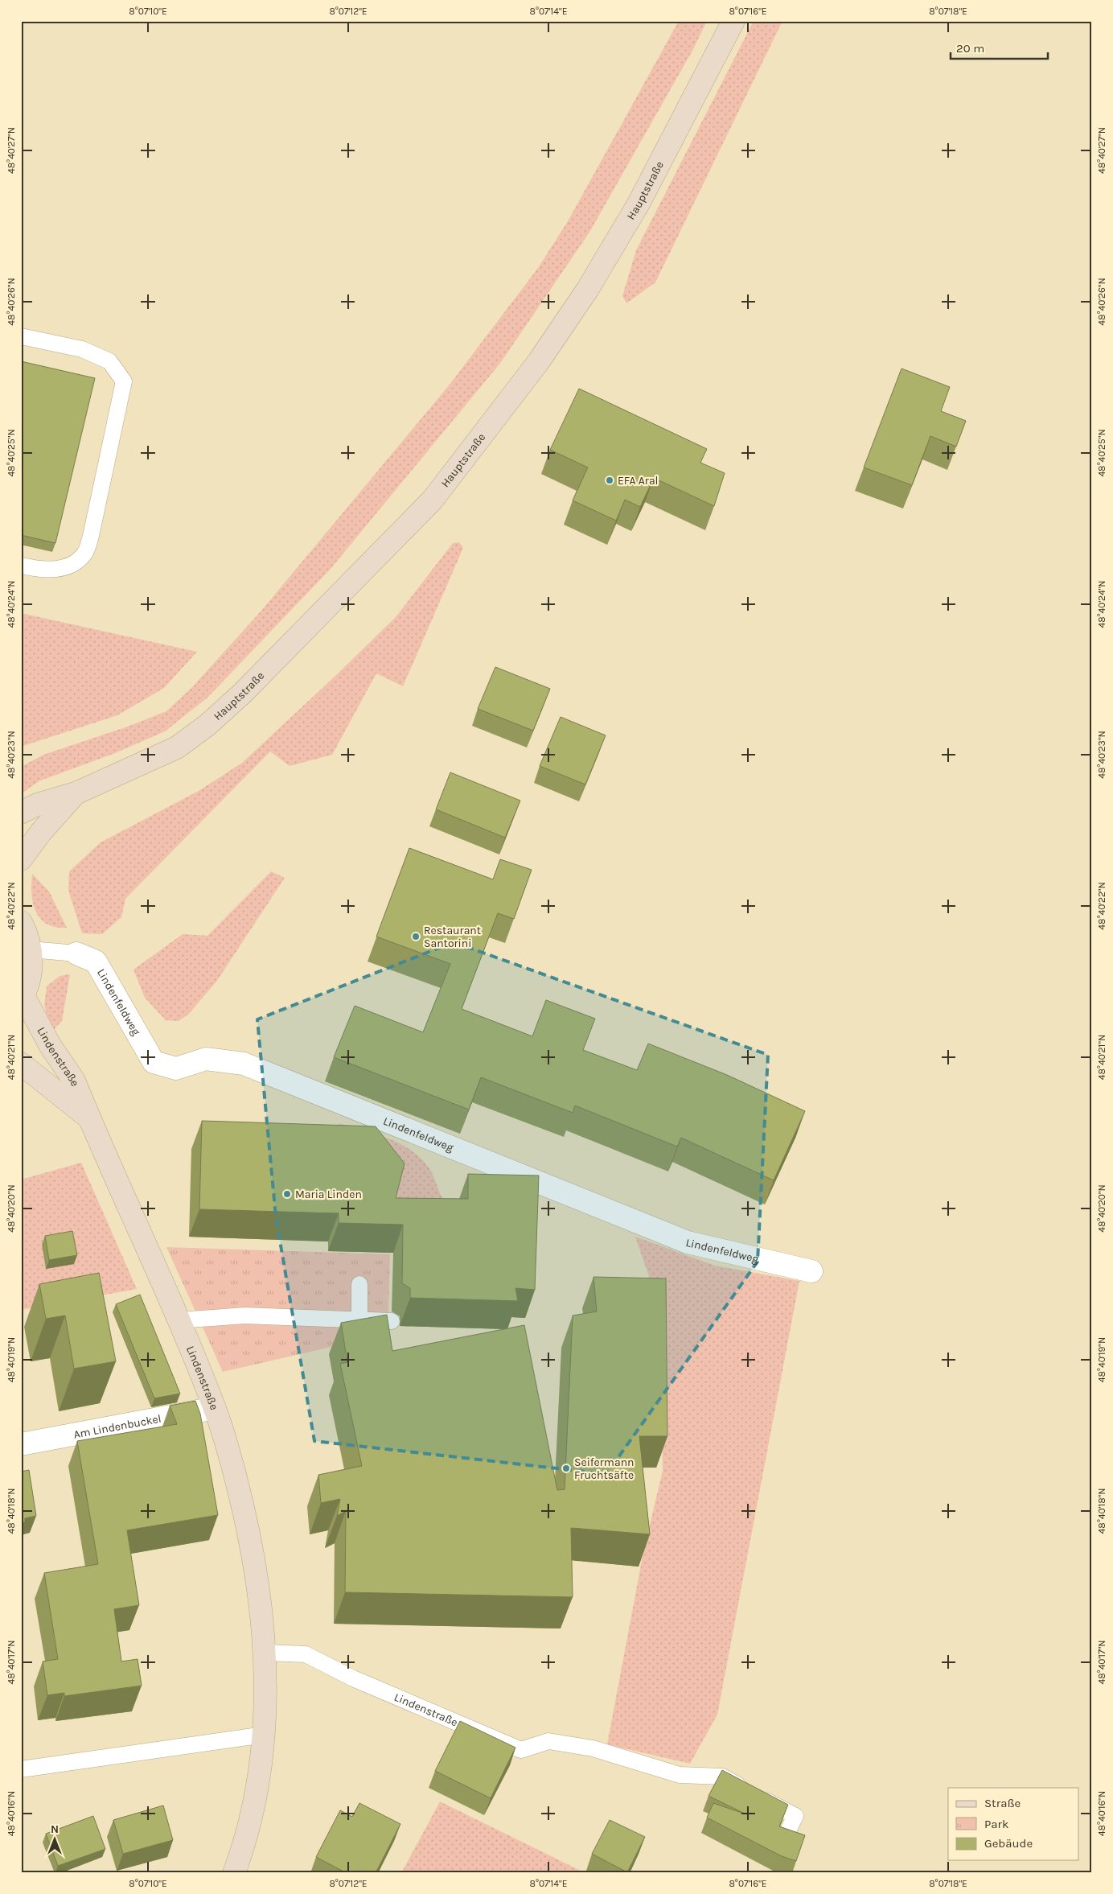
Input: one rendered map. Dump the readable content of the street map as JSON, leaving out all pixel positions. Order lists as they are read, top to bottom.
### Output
{
  "streets": {
    "street": [
      "Hauptstraße",
      "Lindenfeldweg",
      "Lindenstraße",
      "Am Lindenbuckel"
    ]
  },
  "crossings": [
    ["Lindenstraße", "Am Lindenbuckel"]
  ],
  "places": [
    "EFA Aral",
    "Restaurant Santorini",
    "Maria Linden",
    "Seifermann Fruchtsäfte"
  ],
  "legend": ["Straße", "Park", "Gebäude"],
  "scale_bar": "20 m",
  "north": "top",
  "coordinates": [
    "8°07'10\"E",
    "8°07'12\"E",
    "8°07'14\"E",
    "8°07'16\"E",
    "8°07'18\"E",
    "48°40'27\"N",
    "48°40'26\"N",
    "48°40'25\"N",
    "48°40'24\"N",
    "48°40'23\"N",
    "48°40'22\"N",
    "48°40'21\"N",
    "48°40'20\"N",
    "48°40'19\"N",
    "48°40'18\"N",
    "48°40'17\"N",
    "48°40'16\"N"
  ]
}
